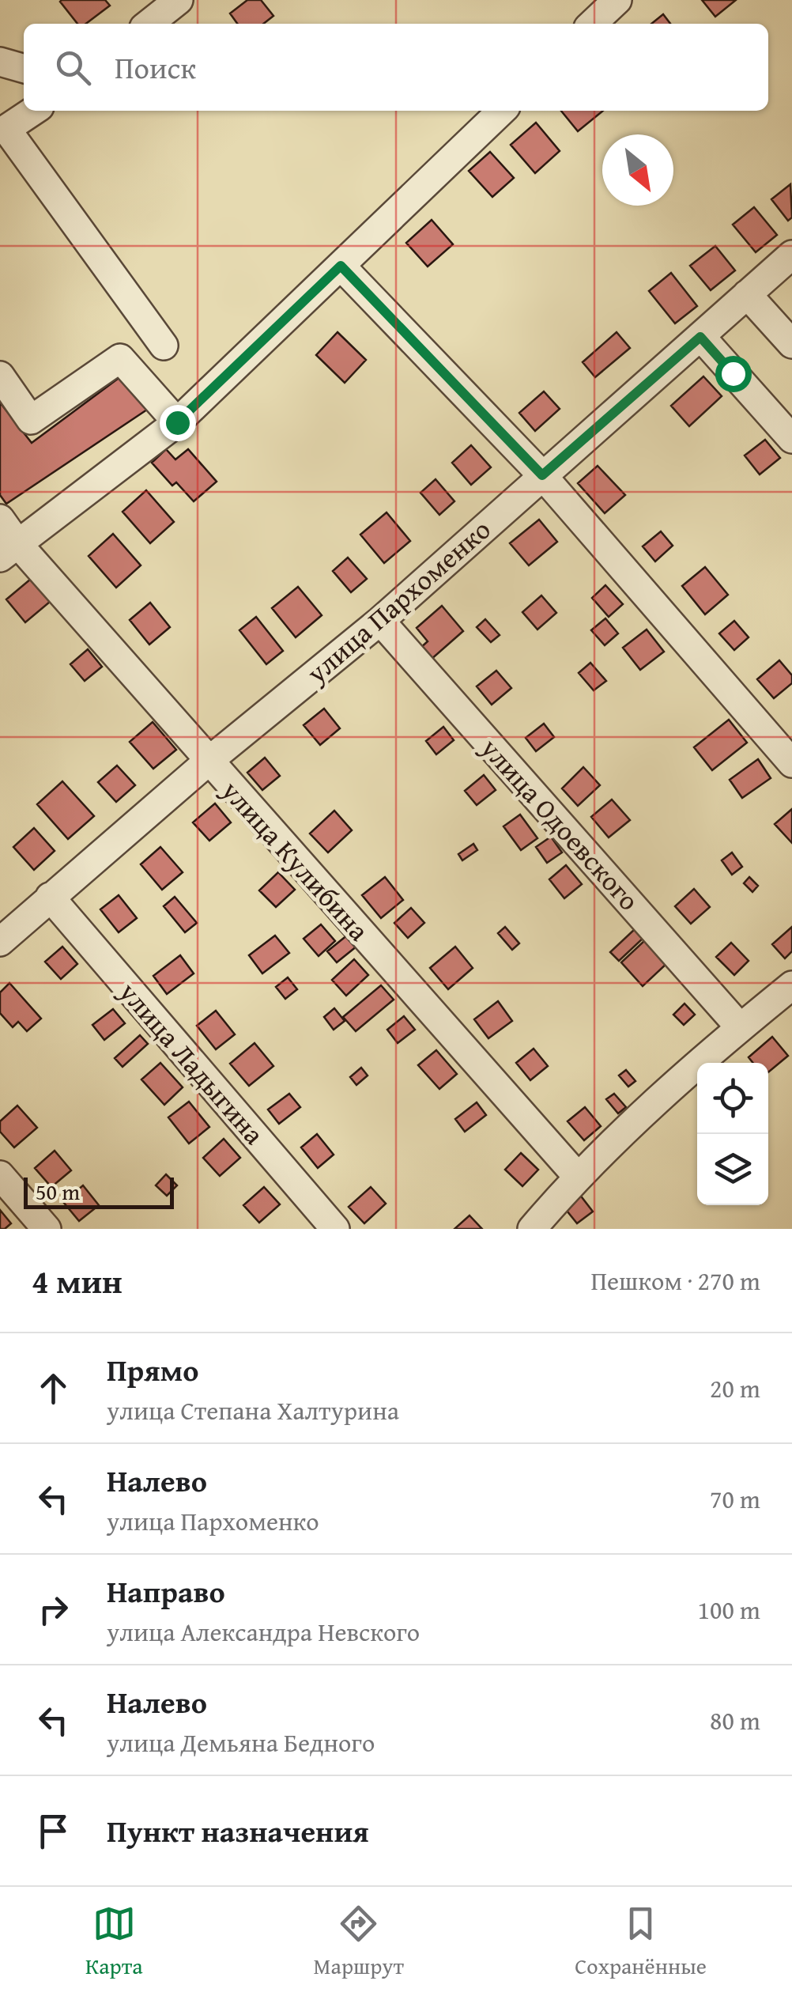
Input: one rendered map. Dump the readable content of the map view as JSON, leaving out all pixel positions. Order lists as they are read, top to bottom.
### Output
{
  "streets": {
    "street": [
      "улица Пархоменко",
      "улица Одоевского",
      "улица Кулибина",
      "улица Ладыгина"
    ]
  },
  "crossings": [
    ["улица Пархоменко", "улица Одоевского"],
    ["улица Пархоменко", "улица Кулибина"],
    ["улица Пархоменко", "улица Ладыгина"]
  ],
  "scale_bar": "50 m",
  "north": "bottom right",
  "page": {
    "search": "Поиск",
    "scale": "50 m",
    "heading": ["4 мин", "Пешком · 270 m"],
    "list": [
      ["Прямо", "улица Степана Халтурина", "20 m"],
      ["Налево", "улица Пархоменко", "70 m"],
      ["Направо", "улица Александра Невского", "100 m"],
      ["Налево", "улица Демьяна Бедного", "80 m"],
      "Пункт назначения"
    ],
    "nav": ["Карта", "Маршрут", "Сохранённые"]
  }
}
